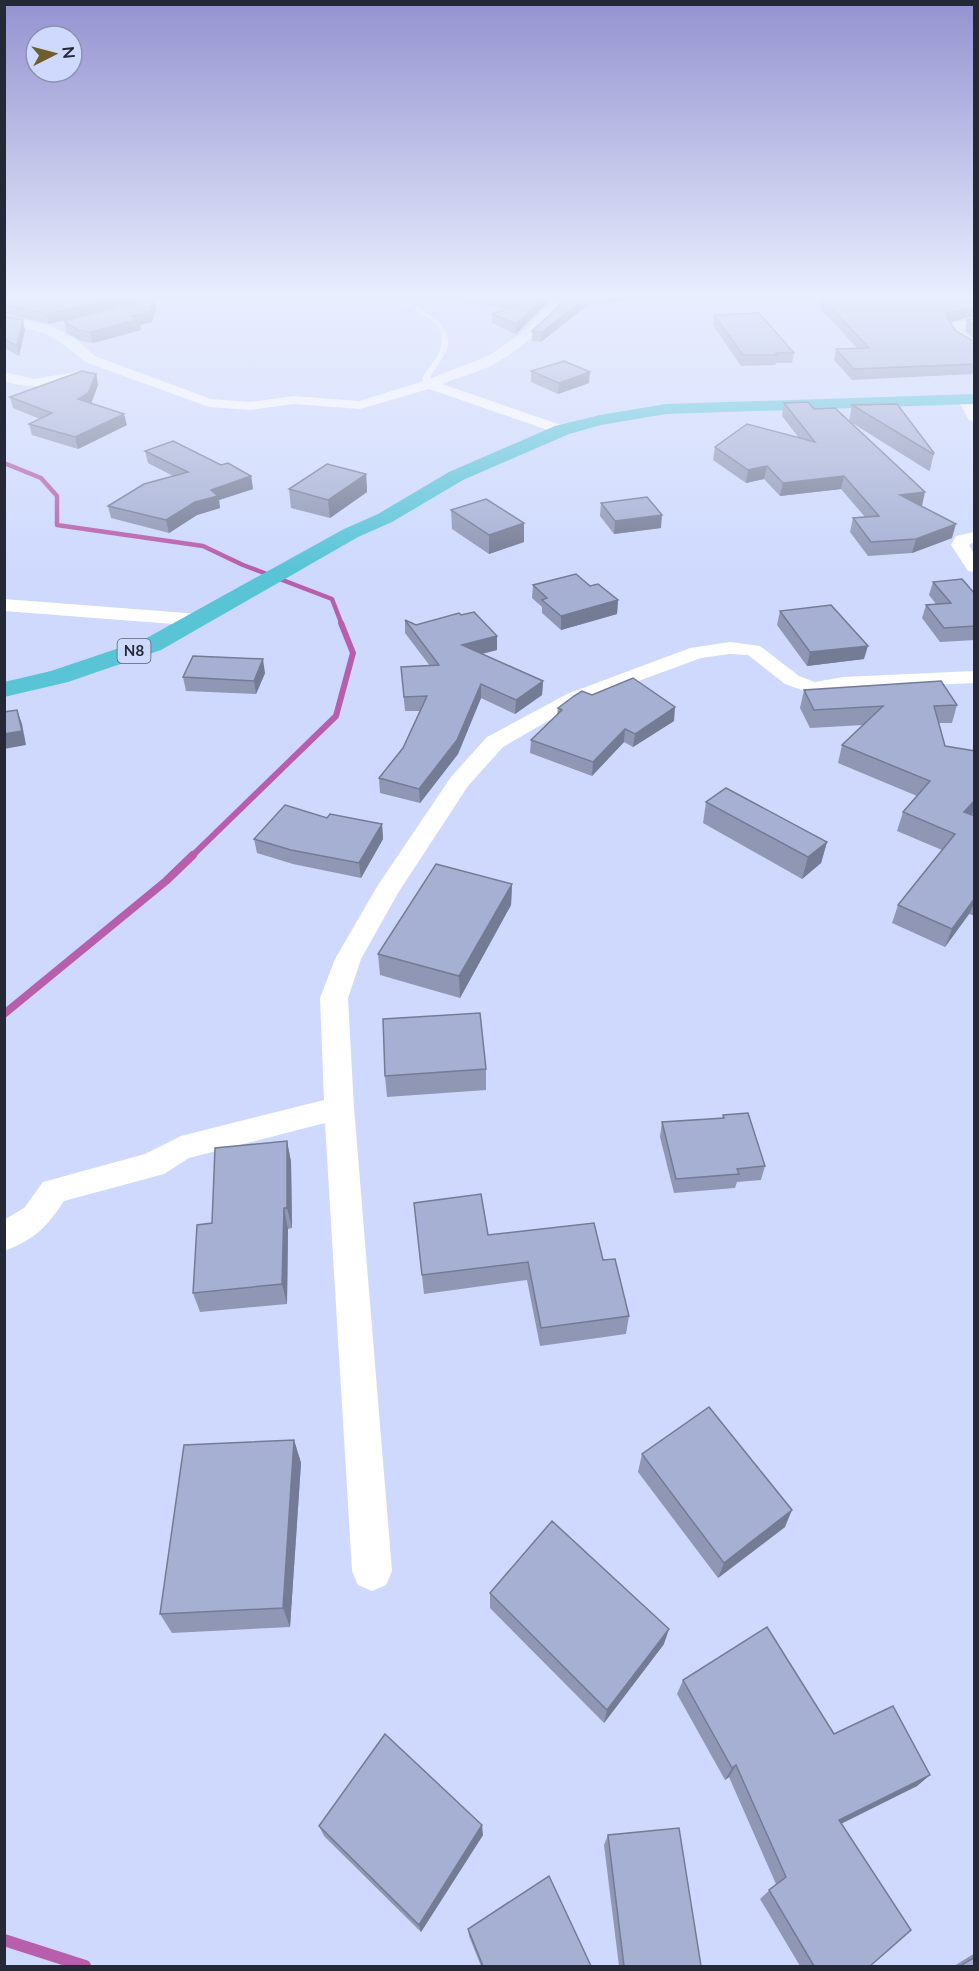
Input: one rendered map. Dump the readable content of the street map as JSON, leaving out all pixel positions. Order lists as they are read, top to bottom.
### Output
{
  "streets": {
    "highway": ["N8"]
  },
  "north": "right"
}
